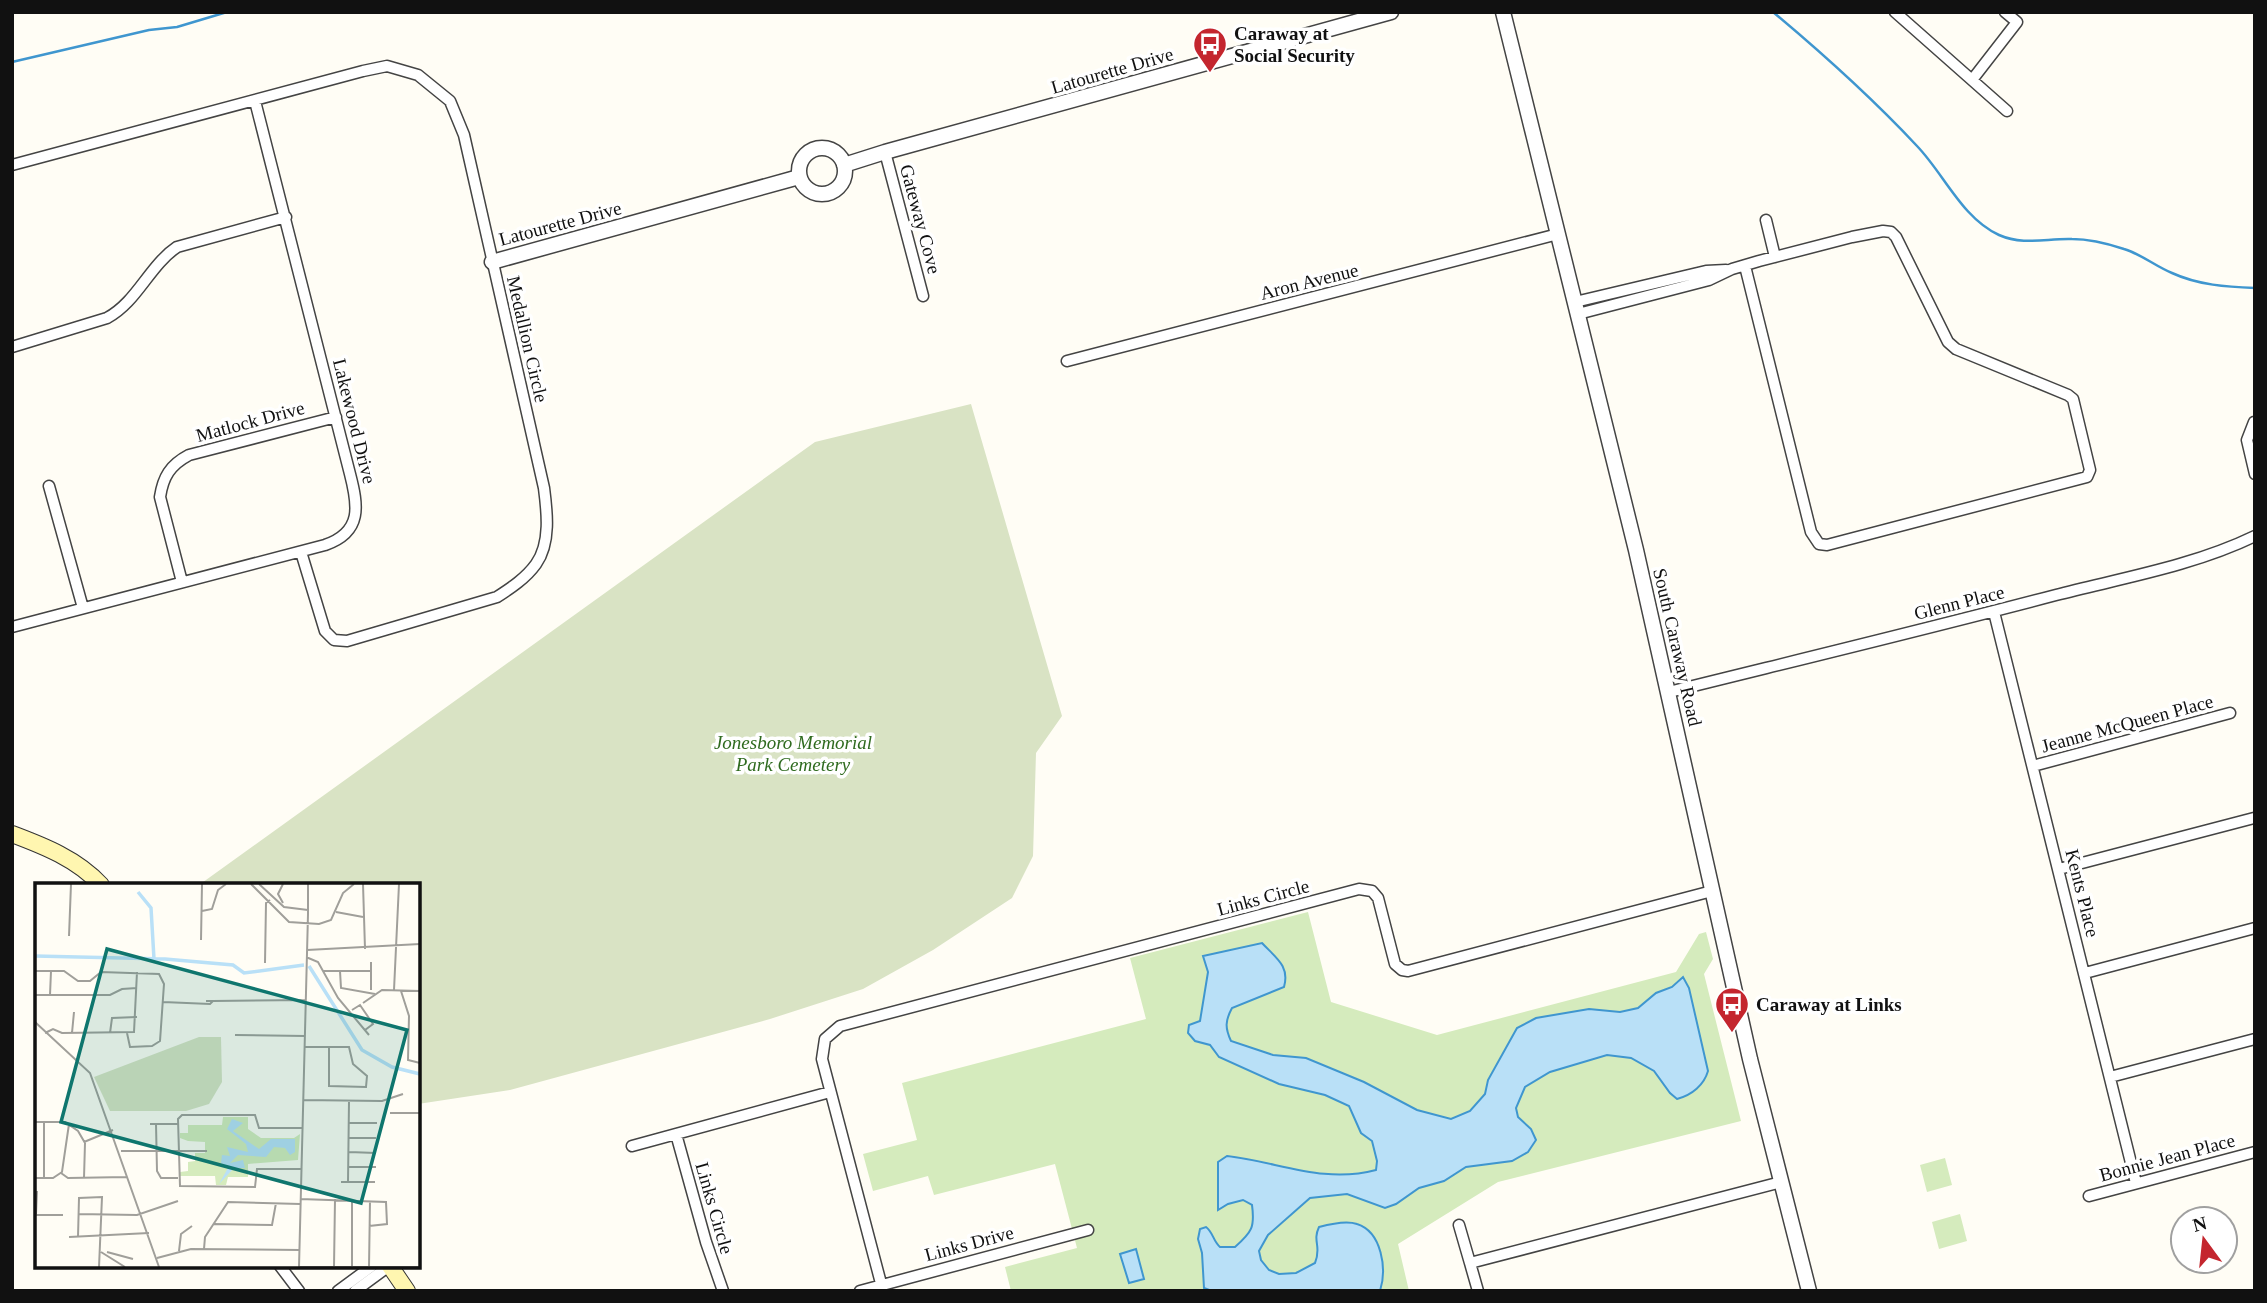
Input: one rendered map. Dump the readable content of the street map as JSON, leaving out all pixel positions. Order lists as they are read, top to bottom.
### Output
{
  "streets": {
    "street": [
      "Latourette Drive",
      "Gateway Cove",
      "Aron Avenue",
      "Medallion Circle",
      "Matlock Drive",
      "Lakewood Drive",
      "Glenn Place",
      "South Caraway Road",
      "Jeanne McQueen Place",
      "Kents Place",
      "Links Circle",
      "Bonnie Jean Place",
      "Links Drive"
    ]
  },
  "crossings": [
    ["Latourette Drive", "Gateway Cove"],
    ["Latourette Drive", "Medallion Circle"],
    ["Aron Avenue", "South Caraway Road"],
    ["Medallion Circle", "Lakewood Drive"],
    ["Matlock Drive", "Lakewood Drive"],
    ["Glenn Place", "South Caraway Road"],
    ["Glenn Place", "Kents Place"],
    ["South Caraway Road", "Links Circle"],
    ["Jeanne McQueen Place", "Kents Place"],
    ["Kents Place", "Bonnie Jean Place"],
    ["Links Circle", "Links Drive"]
  ],
  "parks": ["Jonesboro Memorial Park Cemetery"],
  "places": {
    "bus stop": ["Caraway at Social Security", "Caraway at Links"]
  },
  "north": "top"
}
